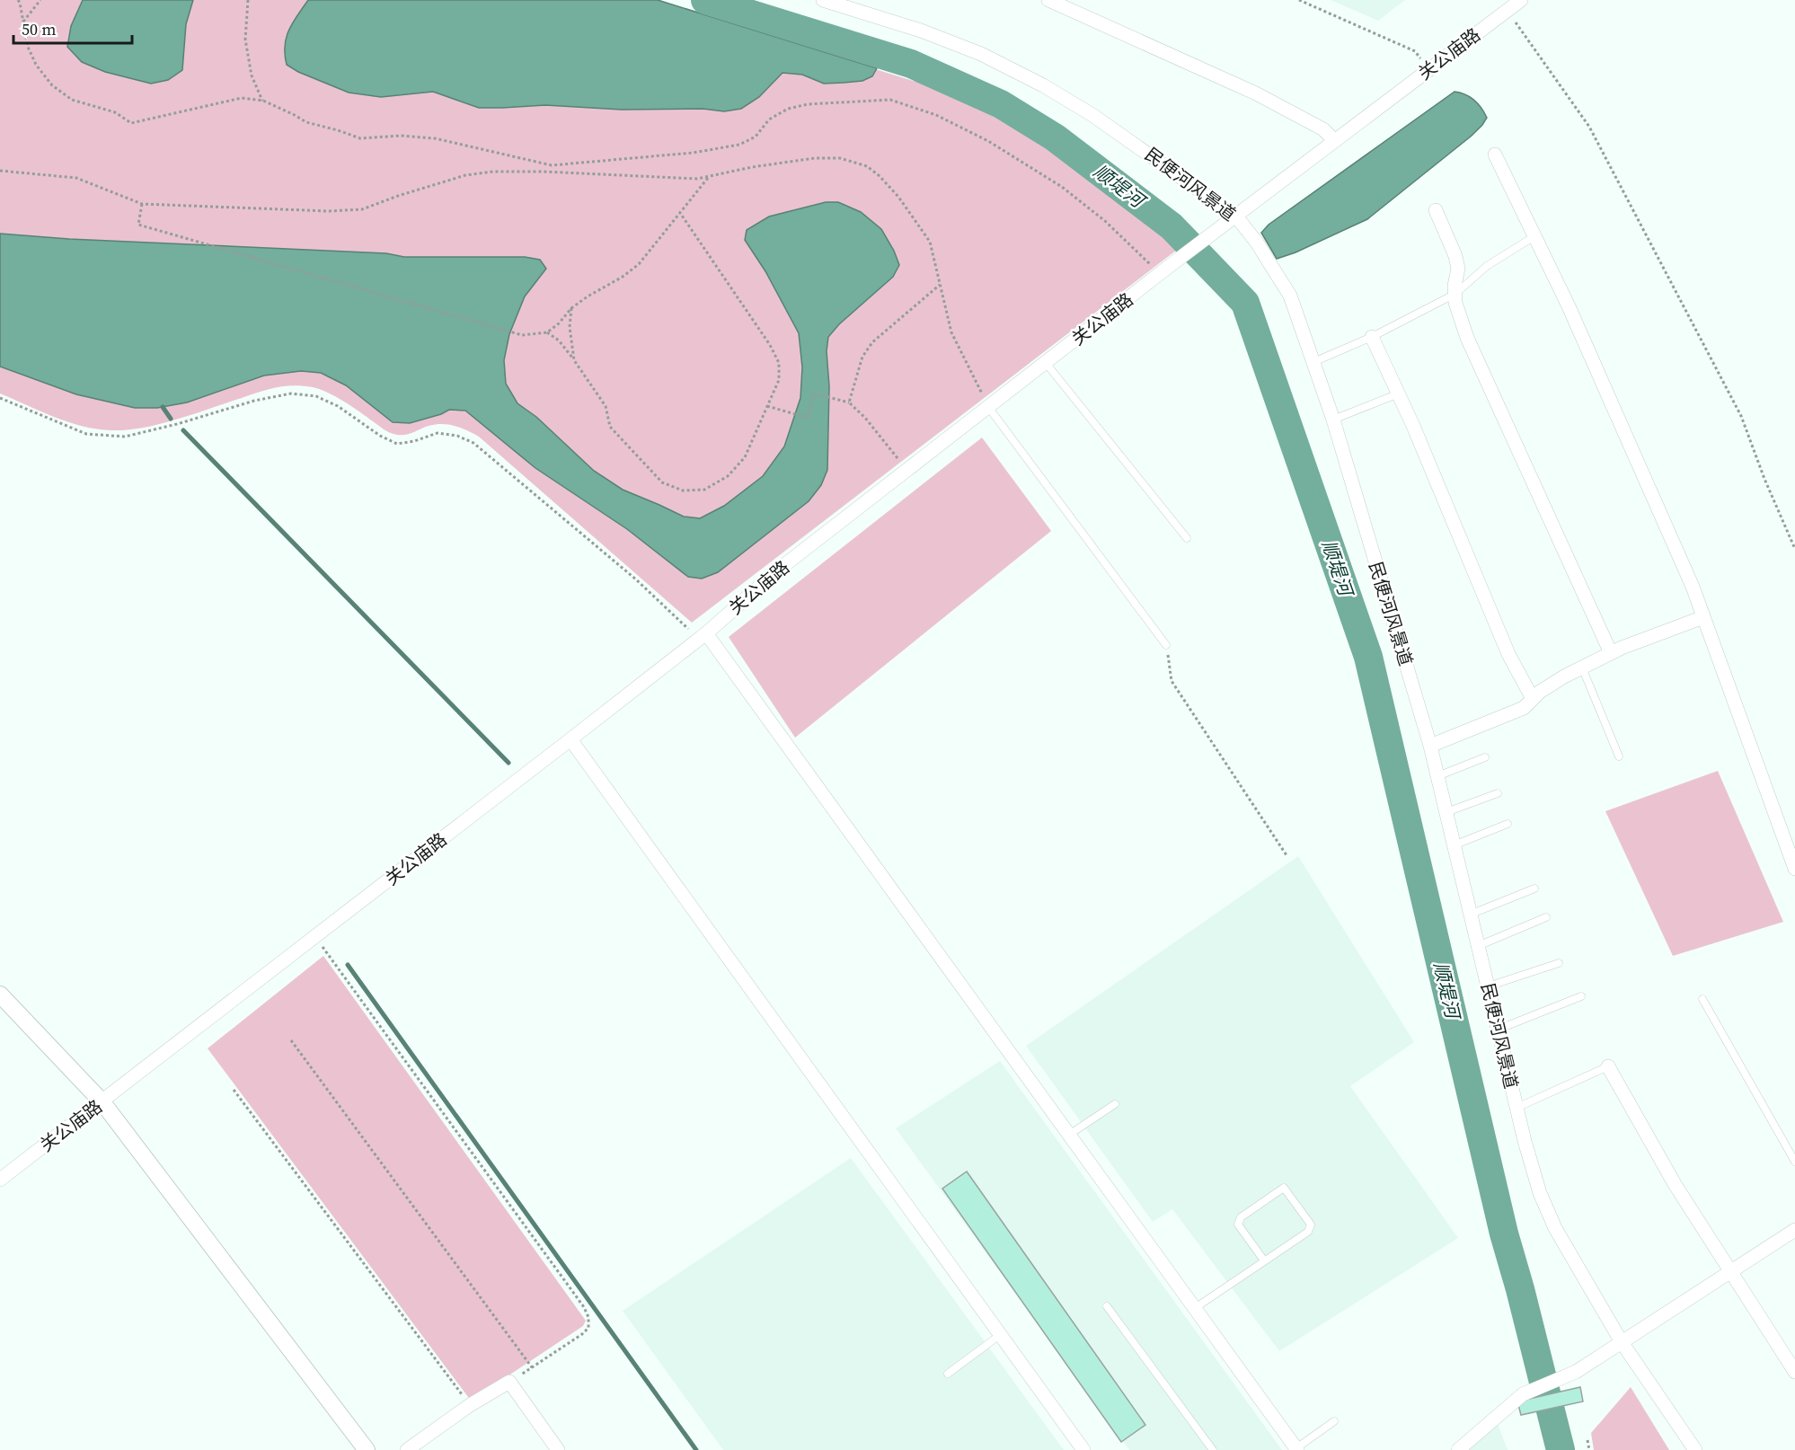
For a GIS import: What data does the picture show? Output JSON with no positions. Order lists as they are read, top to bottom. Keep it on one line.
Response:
{"streets":{"street":["关公庙路","民便河风景道"]},"crossings":[["关公庙路","民便河风景道"]],"water":["顺堤河"],"scale_bar":"50 m"}
